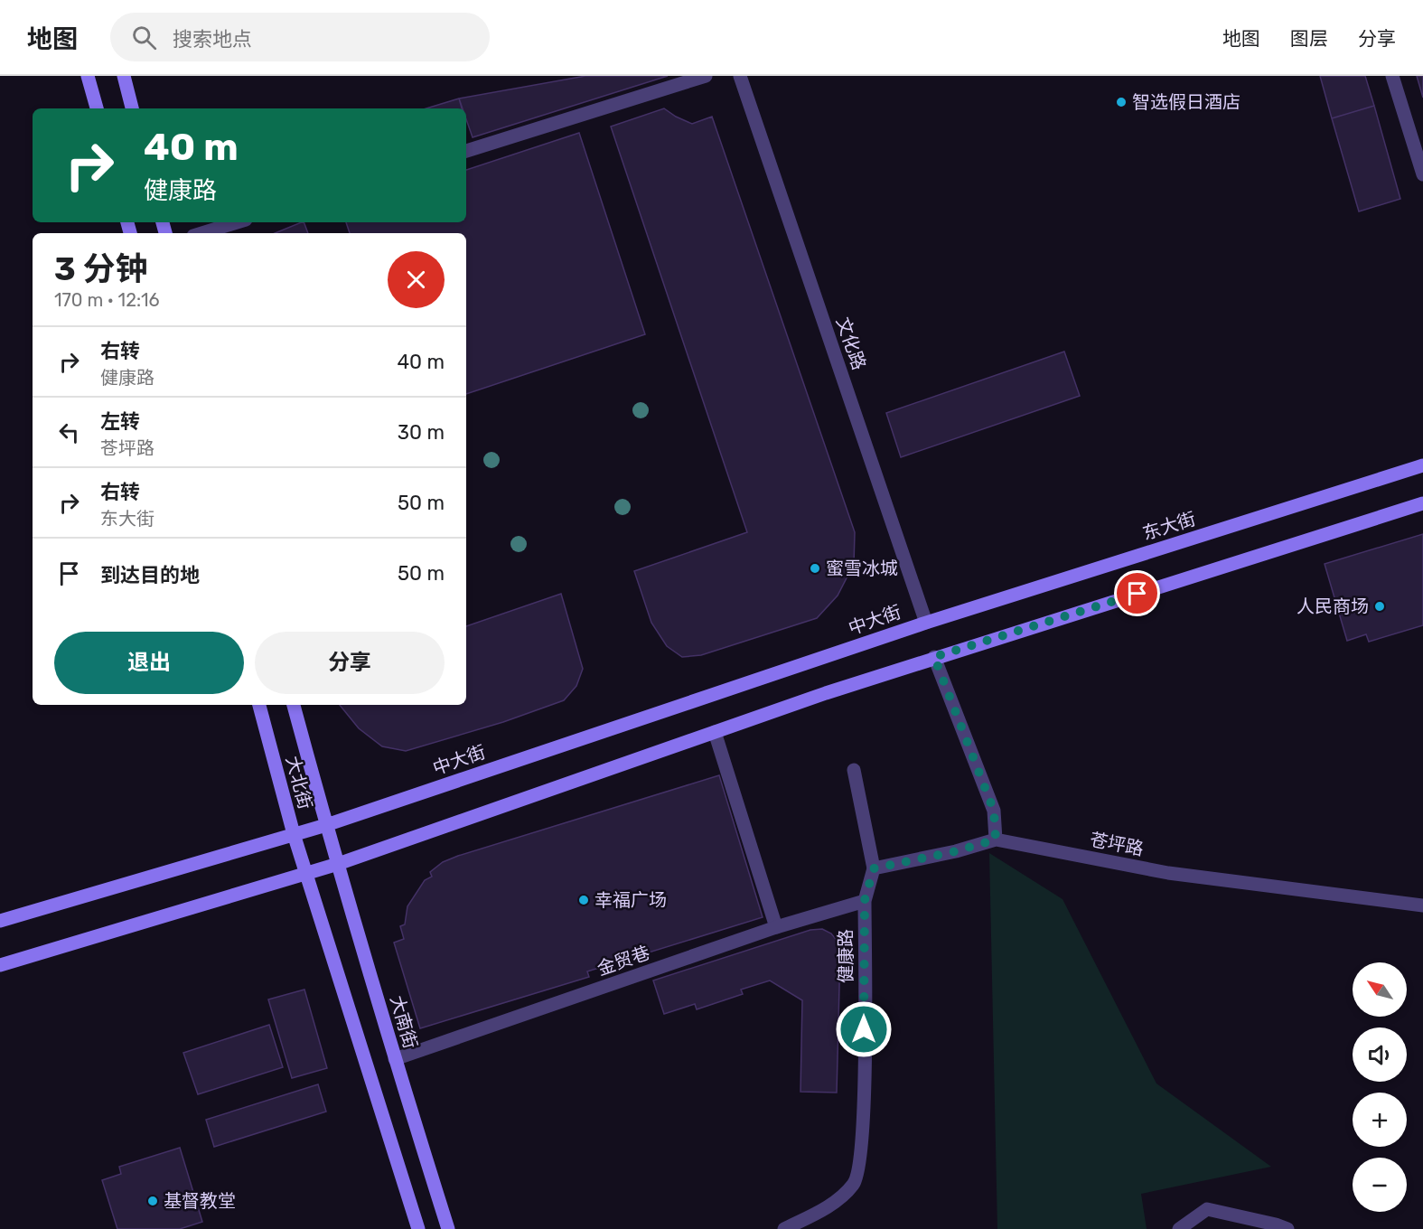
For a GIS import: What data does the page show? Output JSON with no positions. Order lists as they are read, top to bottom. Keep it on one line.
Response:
{"streets":{"main road":["东大街","中大街","大北街","大南街"],"street":["文化路","苍坪路","健康路","金贸巷"]},"crossings":[["文化路","东大街"],["文化路","中大街"],["东大街","中大街"],["中大街","大北街"],["中大街","大南街"],["大北街","大南街"],["健康路","金贸巷"],["金贸巷","大南街"]],"places":["智选假日酒店","蜜雪冰城","人民商场","幸福广场","基督教堂"],"north":"top left","page":{"header":"地图","search":"搜索地点","nav":["地图","图层","分享"],"turn":["40 m","健康路"],"heading":["3 分钟","170 m · 12:16"],"list":[{"name":"右转","note":"健康路","value":"40 m"},{"name":"左转","note":"苍坪路","value":"30 m"},{"name":"右转","note":"东大街","value":"50 m"},{"name":"到达目的地","value":"50 m"}],"buttons":["退出","分享"],"map_buttons":["+","−"]}}
